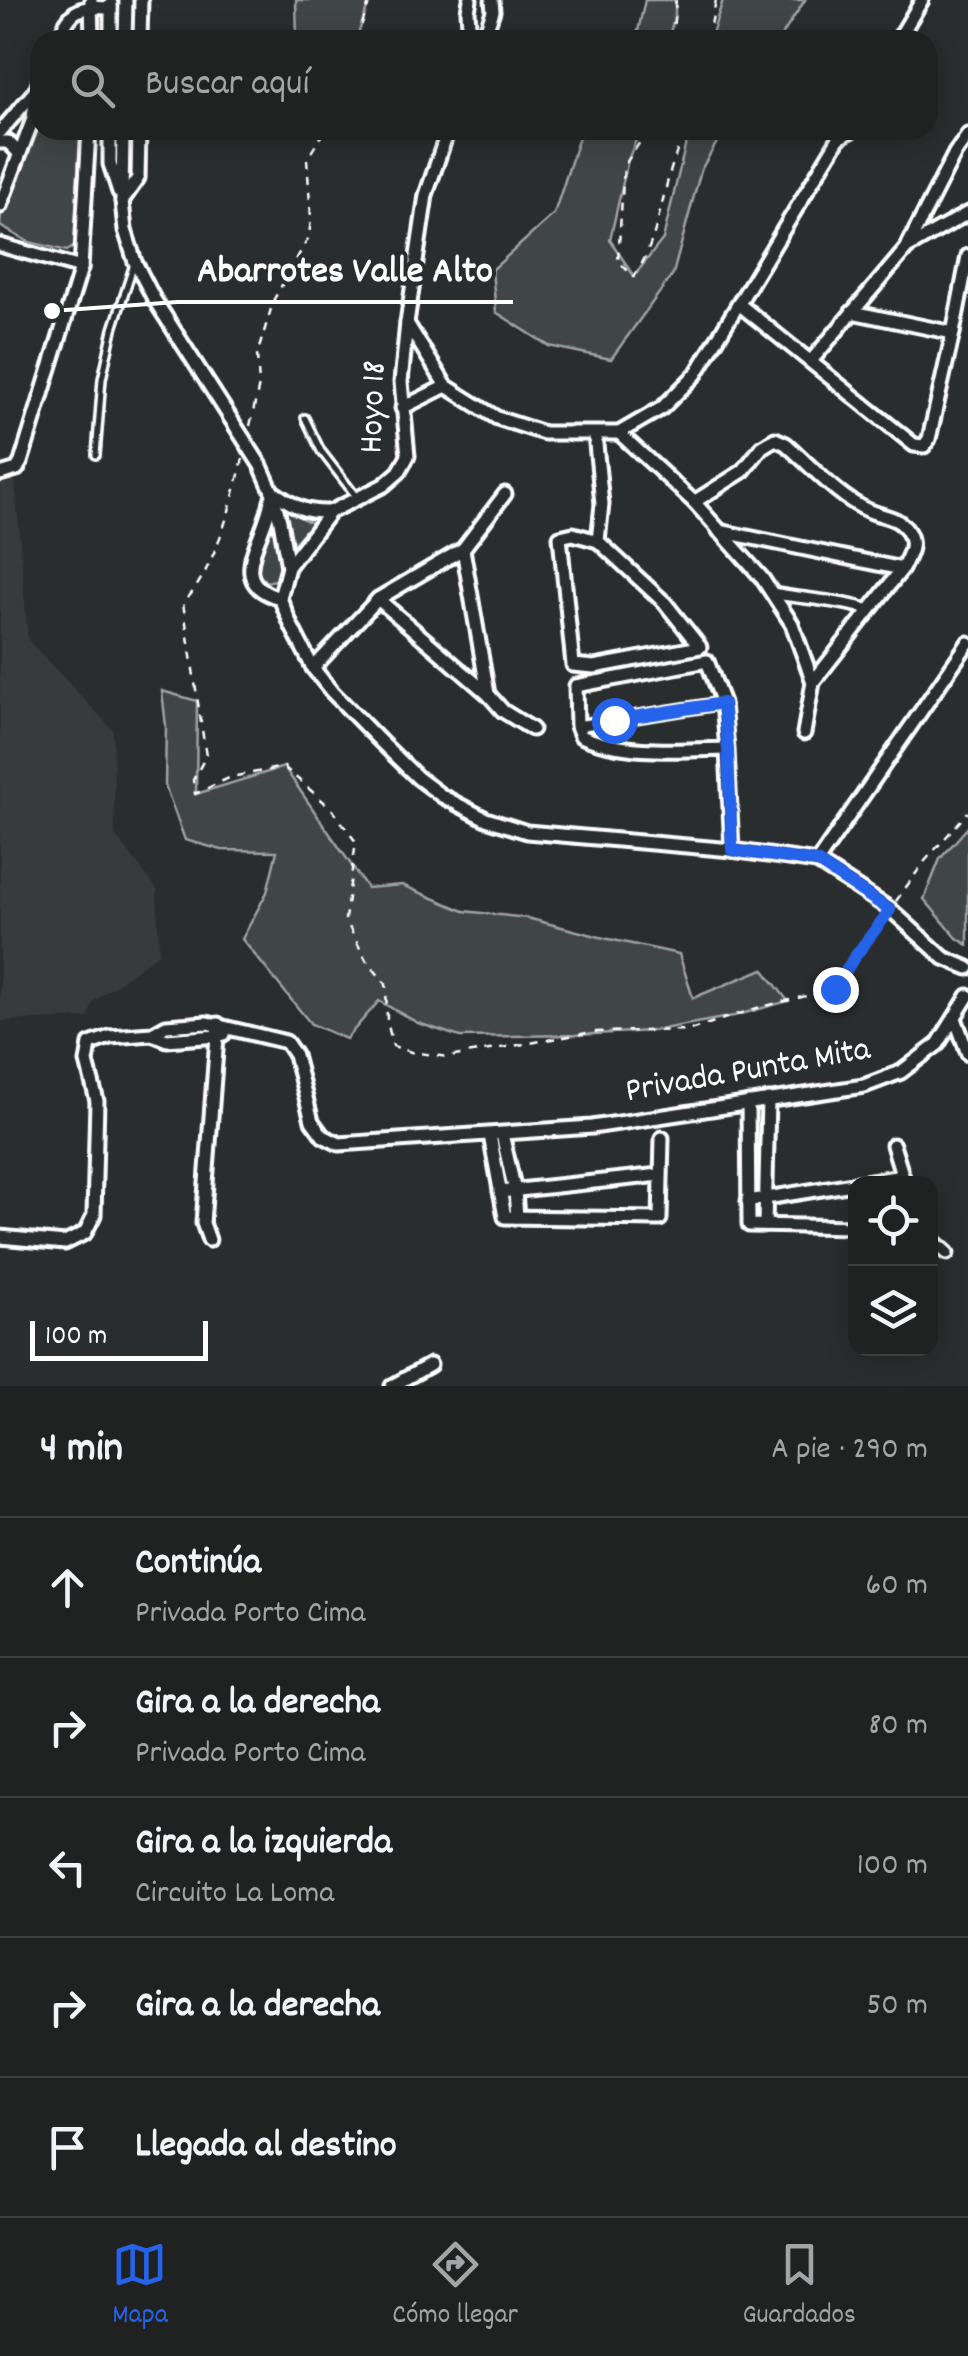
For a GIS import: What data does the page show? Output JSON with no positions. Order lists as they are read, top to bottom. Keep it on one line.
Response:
{"streets":{"street":["Hoyo 18","Privada Punta Mita"]},"places":["Abarrotes Valle Alto"],"scale_bar":"100 m","page":{"search":"Buscar aquí","scale":"100 m","heading":["4 min","A pie · 290 m"],"list":[["Continúa","Privada Porto Cima","60 m"],["Gira a la derecha","Privada Porto Cima","80 m"],["Gira a la izquierda","Circuito La Loma","100 m"],["Gira a la derecha","50 m"],"Llegada al destino"],"nav":["Mapa","Cómo llegar","Guardados"]}}
